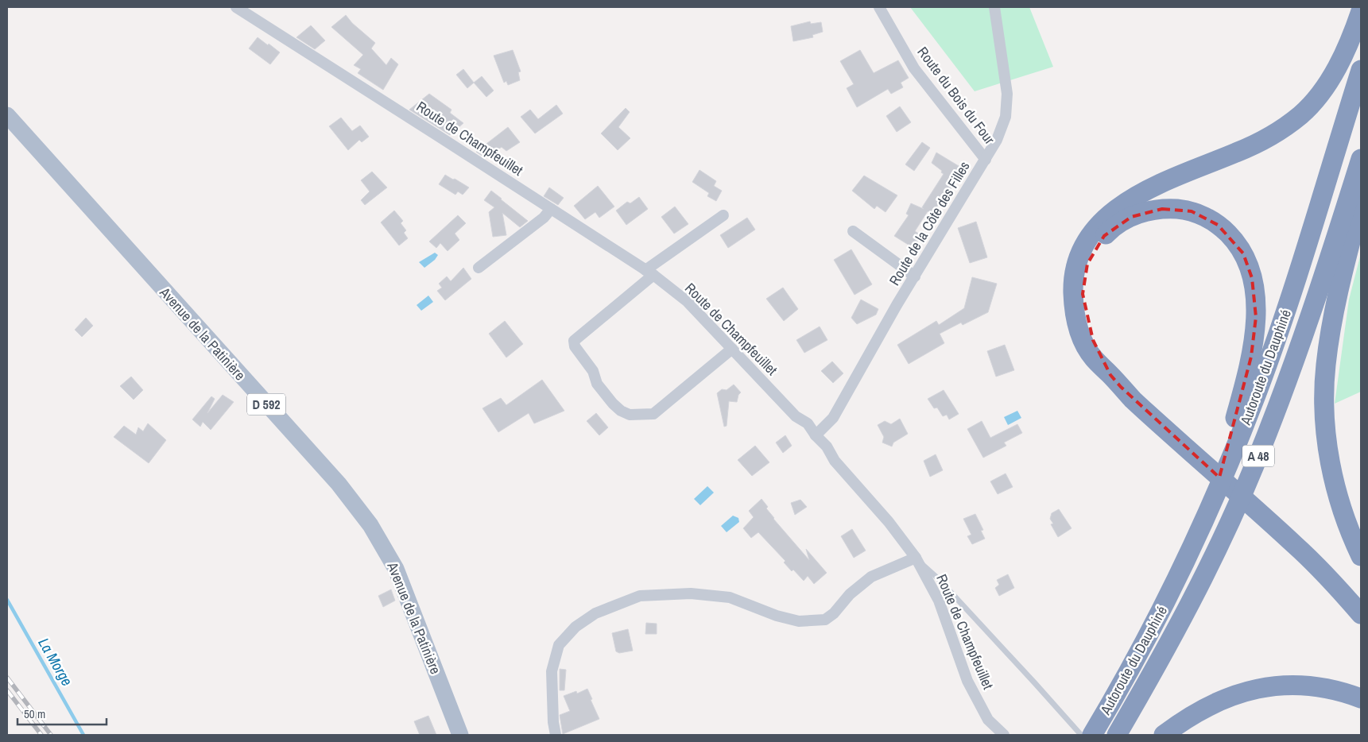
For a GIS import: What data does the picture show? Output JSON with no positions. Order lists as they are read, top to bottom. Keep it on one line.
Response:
{"streets":{"highway":["Autoroute du Dauphiné","A 48"],"main road":["Avenue de la Patinière","D 592"],"street":["Route du Bois du Four","Route de Champfeuillet","Route de la Côte des Filles"]},"crossings":[["Route du Bois du Four","Route de la Côte des Filles"],["Route de Champfeuillet","Route de la Côte des Filles"]],"water":["La Morge"],"scale_bar":"50 m"}
